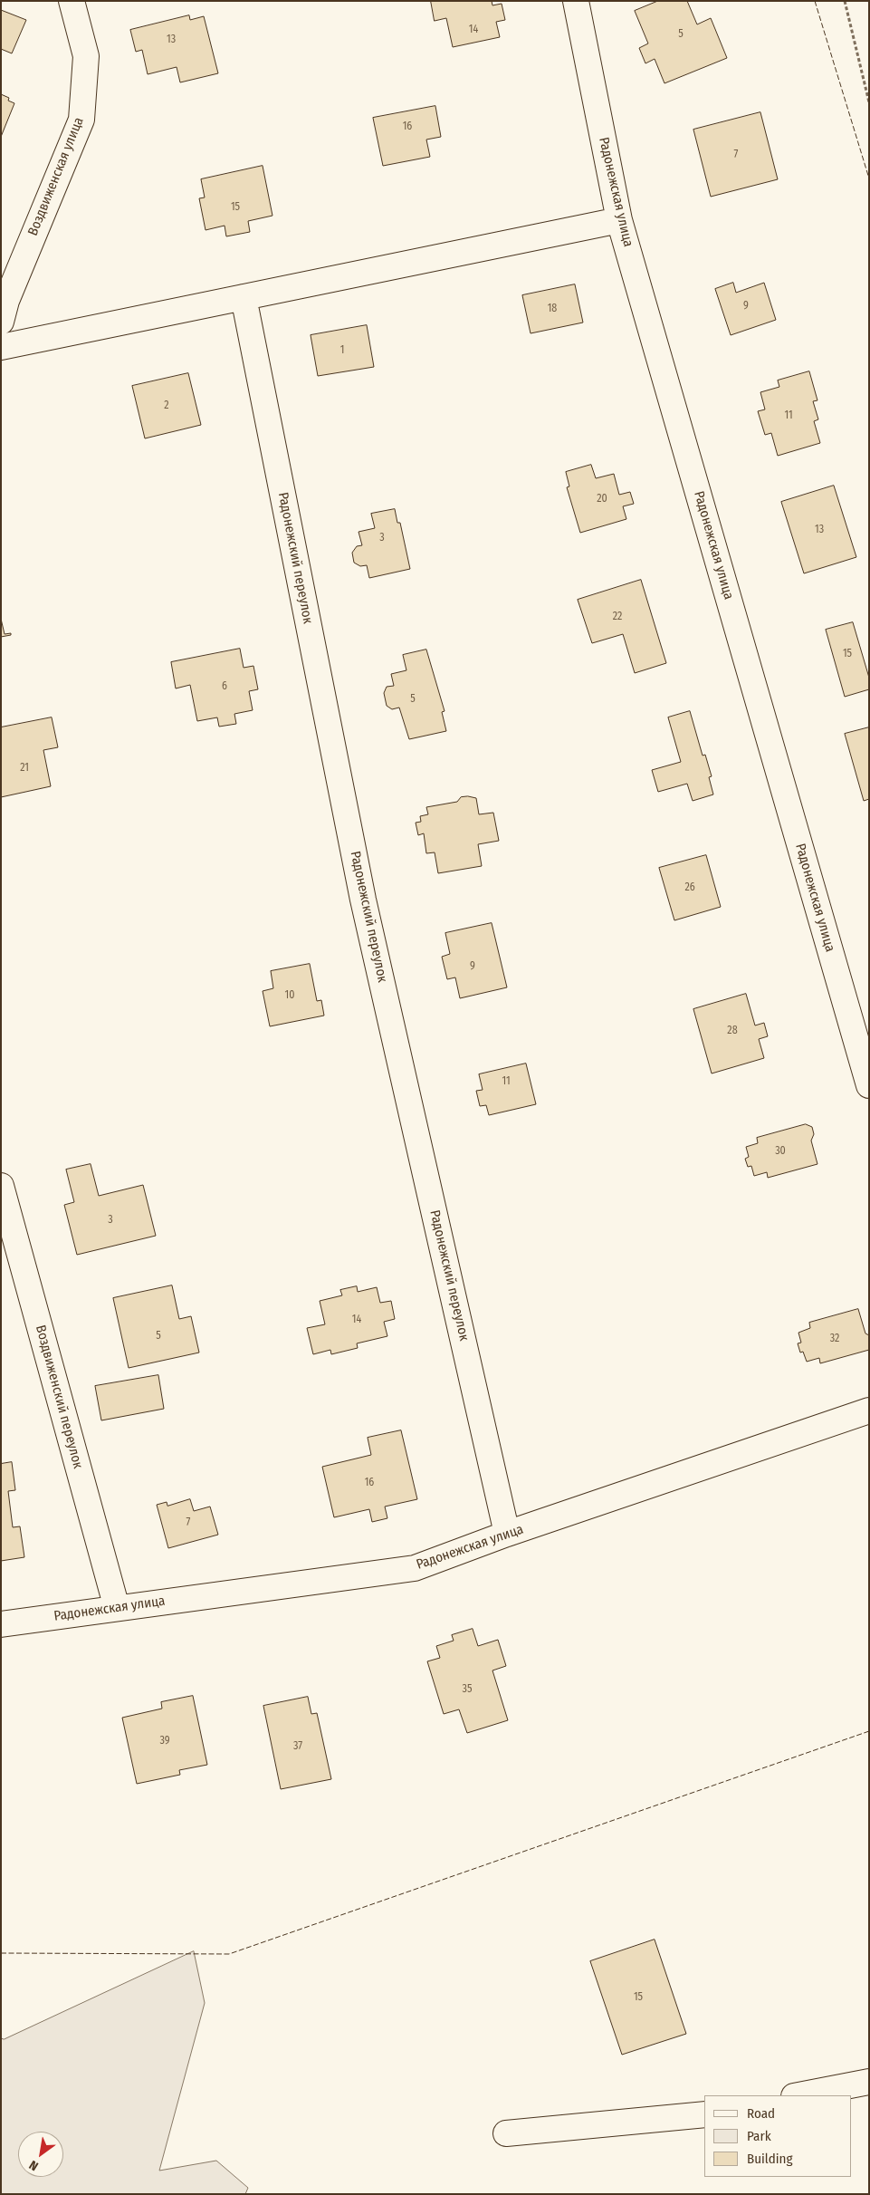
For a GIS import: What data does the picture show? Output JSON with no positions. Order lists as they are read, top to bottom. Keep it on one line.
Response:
{"streets":{"street":["Воздвиженская улица","Радонежская улица","Радонежский переулок","Воздвиженский переулок"]},"crossings":[["Радонежская улица","Радонежский переулок"],["Радонежская улица","Воздвиженский переулок"]],"house_numbers":["14","5","13","16","7","15","9","18","1","2","11","20","13","3","22","15","6","5","21","26","9","10","28","11","30","3","14","5","32","16","7","35","39","37","15"],"legend":["Road","Park","Building"],"north":"bottom left"}
